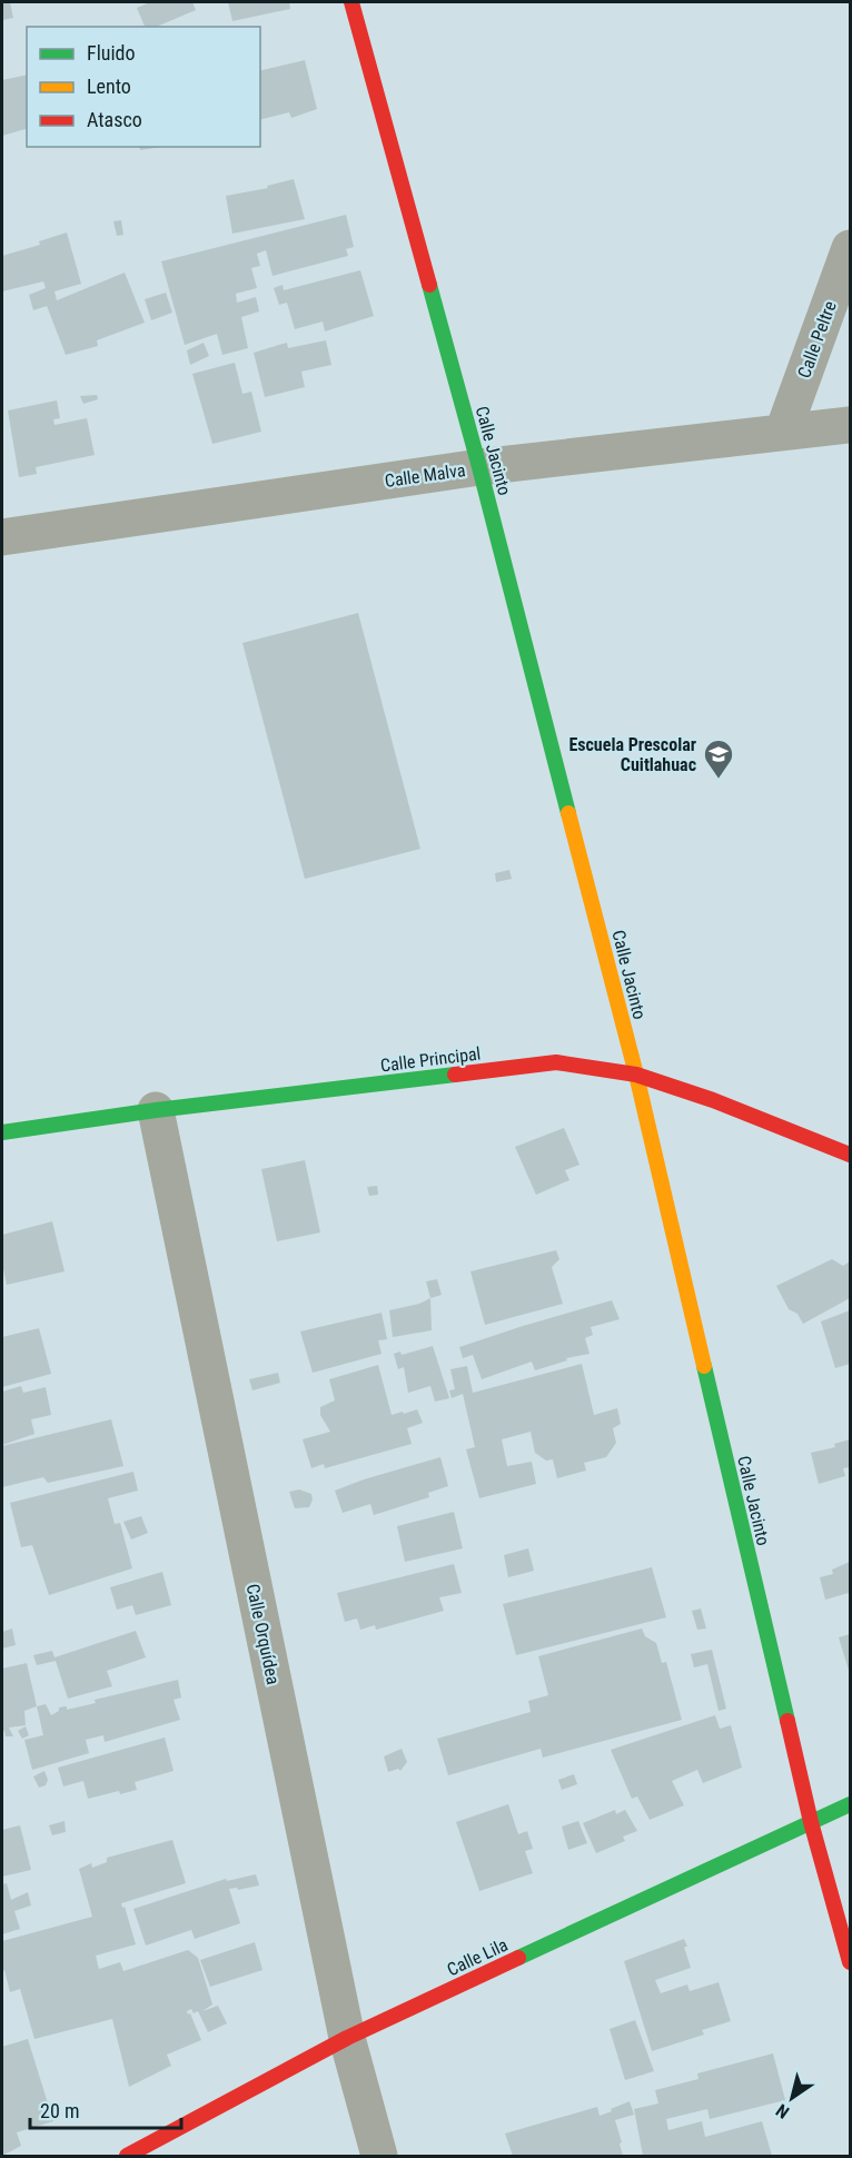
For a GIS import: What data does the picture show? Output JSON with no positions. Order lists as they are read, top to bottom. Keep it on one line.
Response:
{"streets":{"street":["Calle Peltre","Calle Jacinto","Calle Malva","Calle Principal","Calle Orquídea","Calle Lila"]},"crossings":[["Calle Peltre","Calle Malva"],["Calle Jacinto","Calle Malva"],["Calle Jacinto","Calle Principal"],["Calle Jacinto","Calle Lila"],["Calle Principal","Calle Orquídea"],["Calle Orquídea","Calle Lila"]],"places":{"school or university":["Escuela Prescolar Cuitlahuac"]},"legend":["Fluido","Lento","Atasco"],"scale_bar":"20 m","north":"bottom left"}
